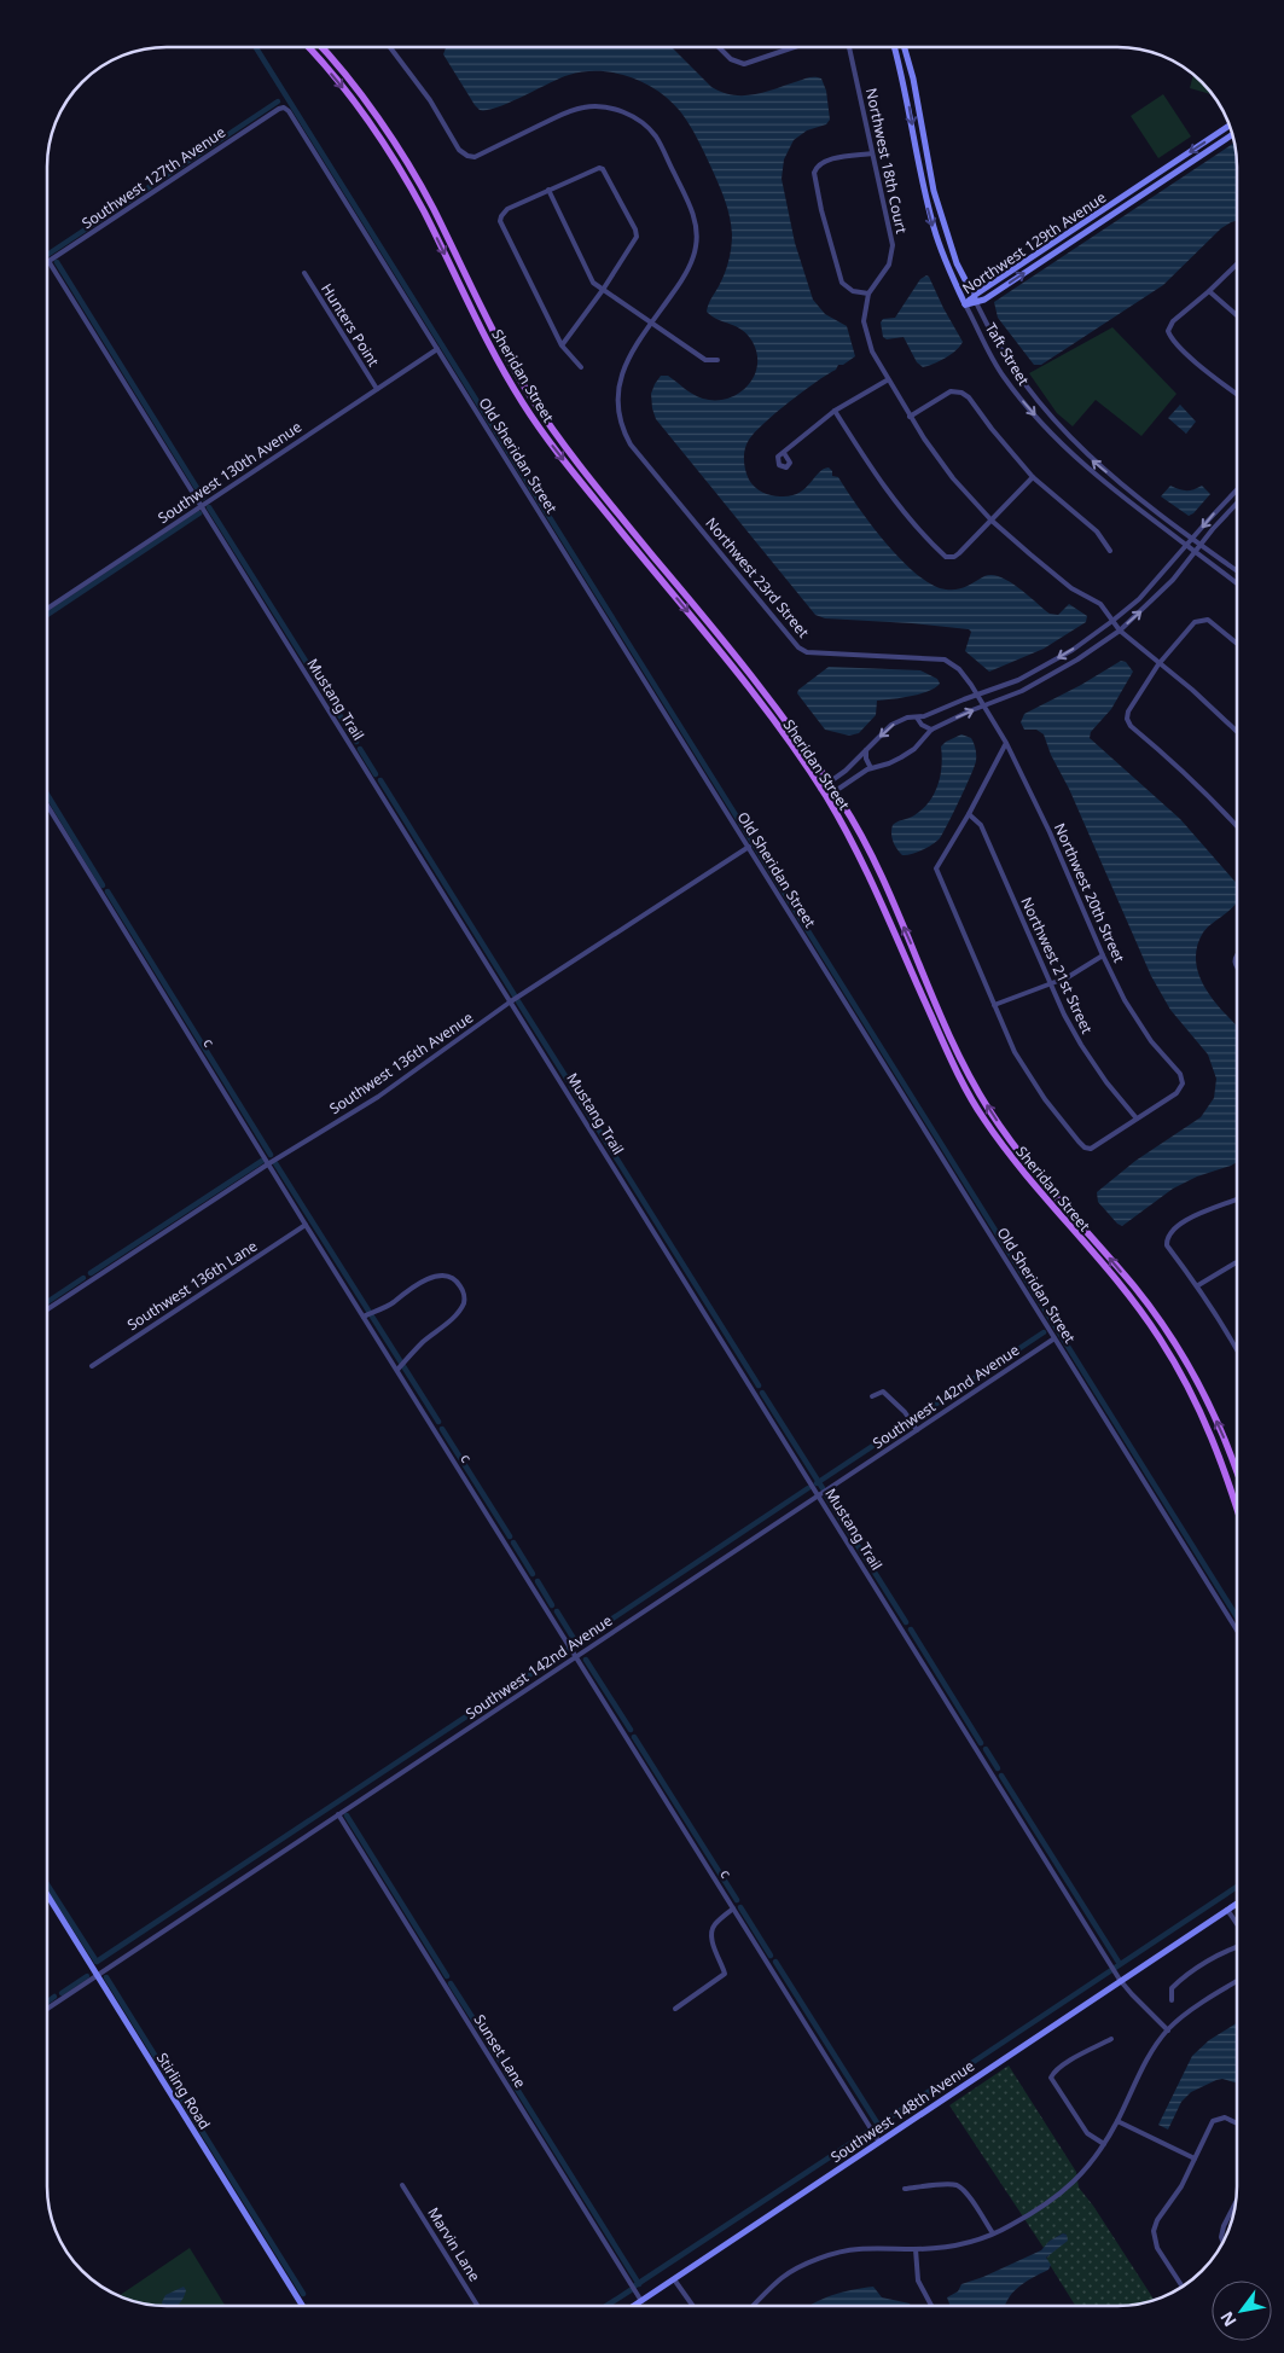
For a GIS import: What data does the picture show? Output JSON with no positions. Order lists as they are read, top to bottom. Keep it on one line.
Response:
{"streets":{"main road":["Sheridan Street"],"street":["Northwest 18th Court","Southwest 127th Avenue","Northwest 129th Avenue","Hunters Point","Taft Street","Old Sheridan Street","Southwest 130th Avenue","Northwest 23rd Street","Mustang Trail","Northwest 20th Street","Northwest 21st Street","c","Southwest 136th Avenue","Southwest 136th Lane","Southwest 142nd Avenue","Sunset Lane","Stirling Road","Southwest 148th Avenue","Marvin Lane"]},"crossings":[["Southwest 127th Avenue","Old Sheridan Street"],["Southwest 127th Avenue","Mustang Trail"],["Northwest 129th Avenue","Taft Street"],["Hunters Point","Southwest 130th Avenue"],["Old Sheridan Street","Southwest 130th Avenue"],["Old Sheridan Street","Southwest 136th Avenue"],["Old Sheridan Street","Southwest 142nd Avenue"],["Southwest 130th Avenue","Mustang Trail"],["Northwest 23rd Street","Northwest 20th Street"],["Mustang Trail","Southwest 136th Avenue"],["Mustang Trail","Southwest 142nd Avenue"],["Mustang Trail","Southwest 148th Avenue"],["Northwest 20th Street","Northwest 21st Street"],["c","Southwest 136th Avenue"],["c","Southwest 136th Lane"],["c","Southwest 142nd Avenue"],["c","Southwest 148th Avenue"],["Southwest 142nd Avenue","Sunset Lane"],["Southwest 142nd Avenue","Stirling Road"],["Sunset Lane","Southwest 148th Avenue"]],"north":"bottom left"}
